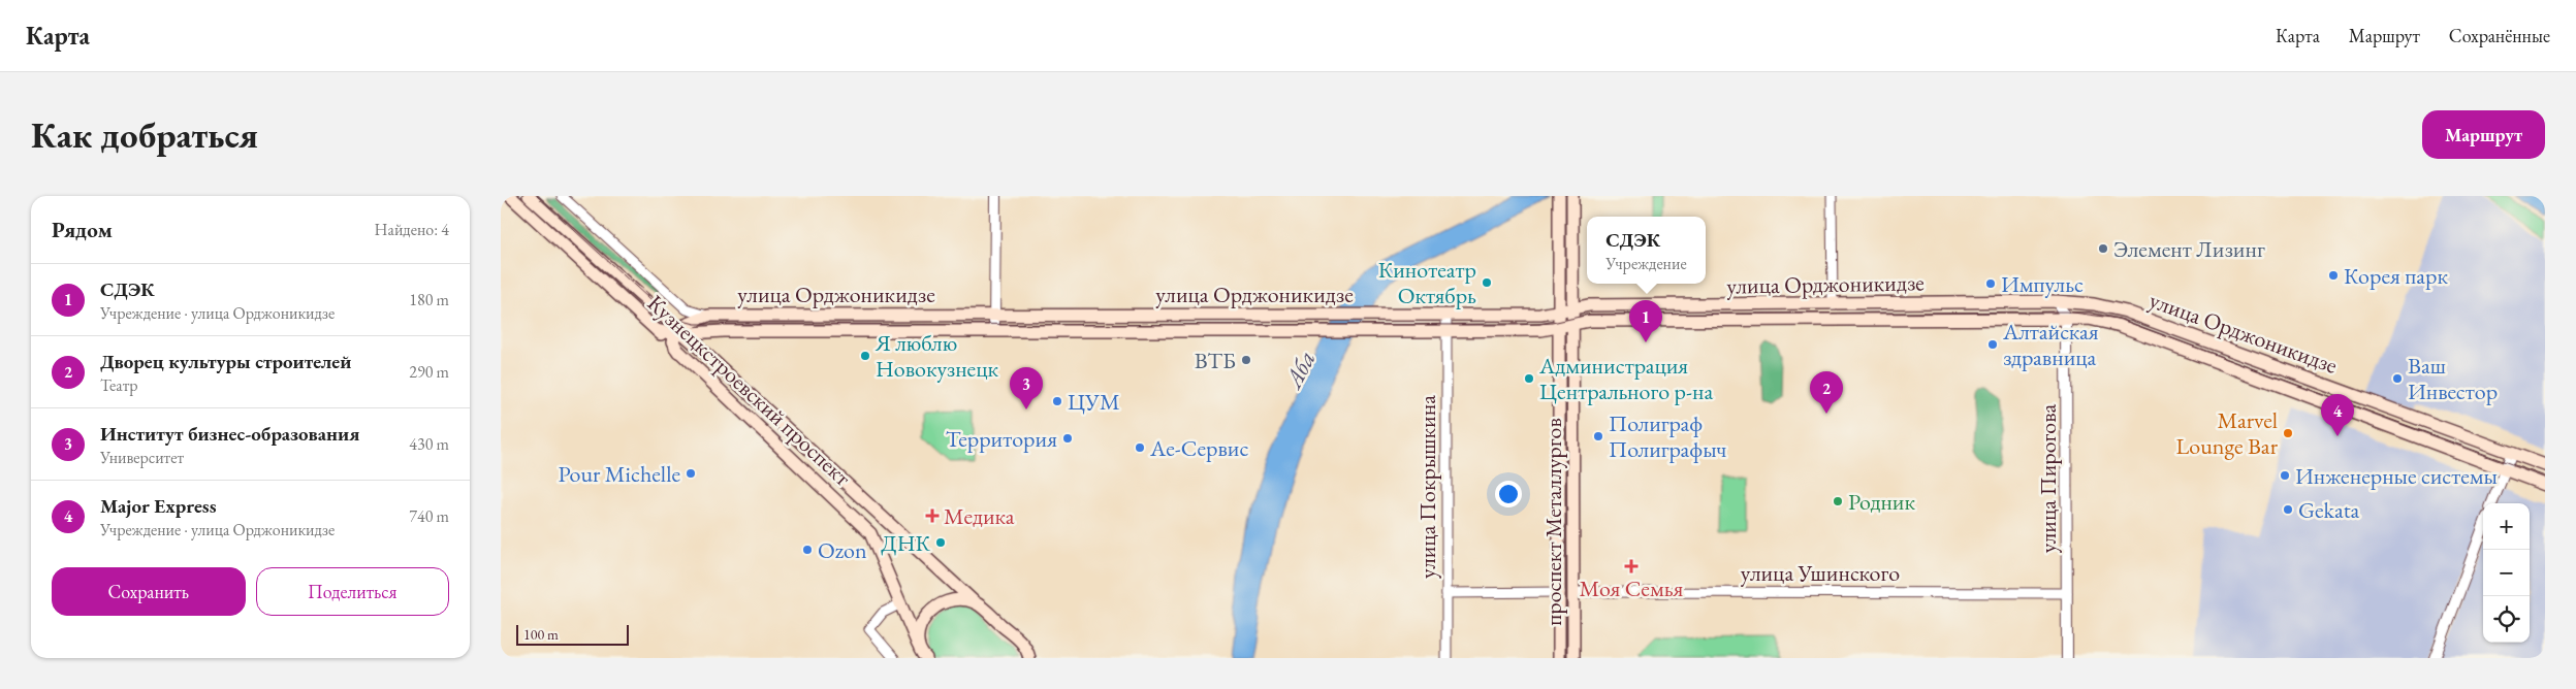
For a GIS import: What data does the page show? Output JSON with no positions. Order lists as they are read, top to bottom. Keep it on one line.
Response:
{"streets":{"main road":["улица Орджоникидзе","Кузнецкстроевский проспект","проспект Металлургов"],"street":["улица Пирогова","улица Покрышкина","улица Ушинского"]},"crossings":[["улица Орджоникидзе","Кузнецкстроевский проспект"],["улица Орджоникидзе","улица Пирогова"],["улица Орджоникидзе","улица Покрышкина"],["улица Орджоникидзе","проспект Металлургов"],["улица Пирогова","улица Ушинского"],["проспект Металлургов","улица Ушинского"]],"water":["Аба"],"places":{"other":["Элемент Лизинг","Корея парк","Кинотеатр Октябрь","Импульс","Алтайская здравница","Я люблю Новокузнецк","ВТБ","Администрация Центрального р-на","Ваш Инвестор","ЦУМ","Marvel Lounge Bar","Полиграф Полиграфыч","Территория","Аe-Сервис","Pour Michelle","Инженерные системы","Родник","Gekata","ДНК","Ozon"],"health":["Медика","Моя Семья"]},"scale_bar":"100 m","page":{"header":"Карта","nav":["Карта","Маршрут","Сохранённые"],"buttons":["Маршрут",["Сохранить","Поделиться"]],"title":"Как добраться","heading":["Рядом","Найдено: 4"],"popup":["СДЭК","Учреждение"],"list":[{"mark":"1","name":"СДЭК","note":"Учреждение · улица Орджоникидзе","value":"180 m"},{"mark":"2","name":"Дворец культуры строителей","note":"Театр","value":"290 m"},{"mark":"3","name":"Институт бизнес-образования","note":"Университет","value":"430 m"},{"mark":"4","name":"Major Express","note":"Учреждение · улица Орджоникидзе","value":"740 m"}],"pins":["1","3","2","4"],"map_buttons":["+","−"],"scale":"100 m"}}
